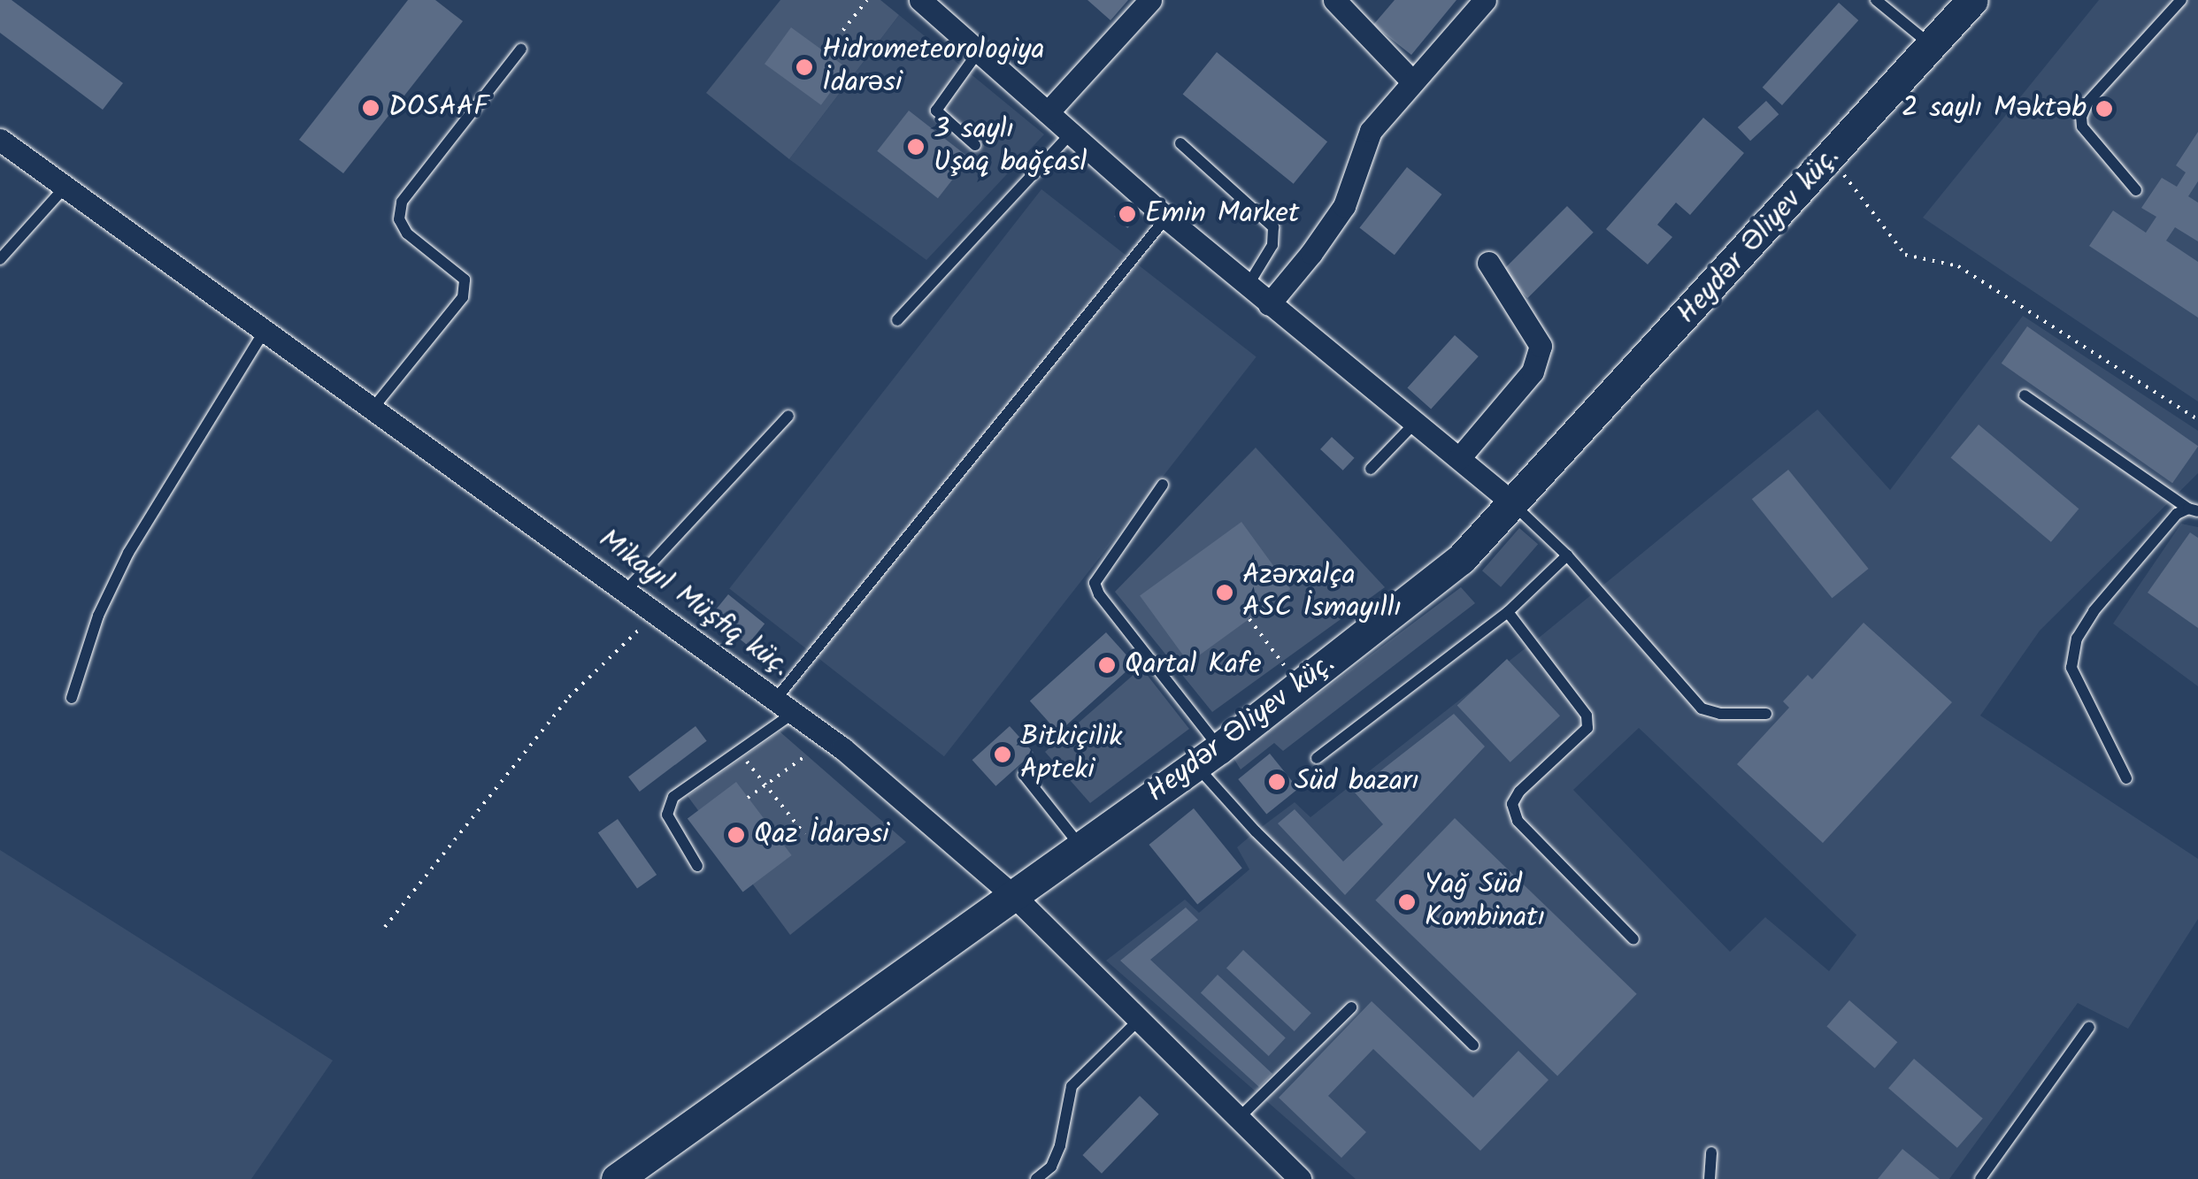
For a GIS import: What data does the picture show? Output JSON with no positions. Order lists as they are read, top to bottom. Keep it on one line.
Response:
{"streets":{"main road":["Heydər Əliyev küç."],"street":["Mikayıl Müşfiq küç."]},"crossings":[["Heydər Əliyev küç.","Mikayıl Müşfiq küç."]],"places":["Hidrometeorologiya İdarəsi","DOSAAF","2 saylı Məktəb","3 saylı Uşaq bağçasl","Emin Market","Azərxalça ASC İsmayıllı","Qartal Kafe","Bitkiçilik Apteki","Süd bazarı","Qaz İdarəsi","Yağ Süd Kombinatı"]}
